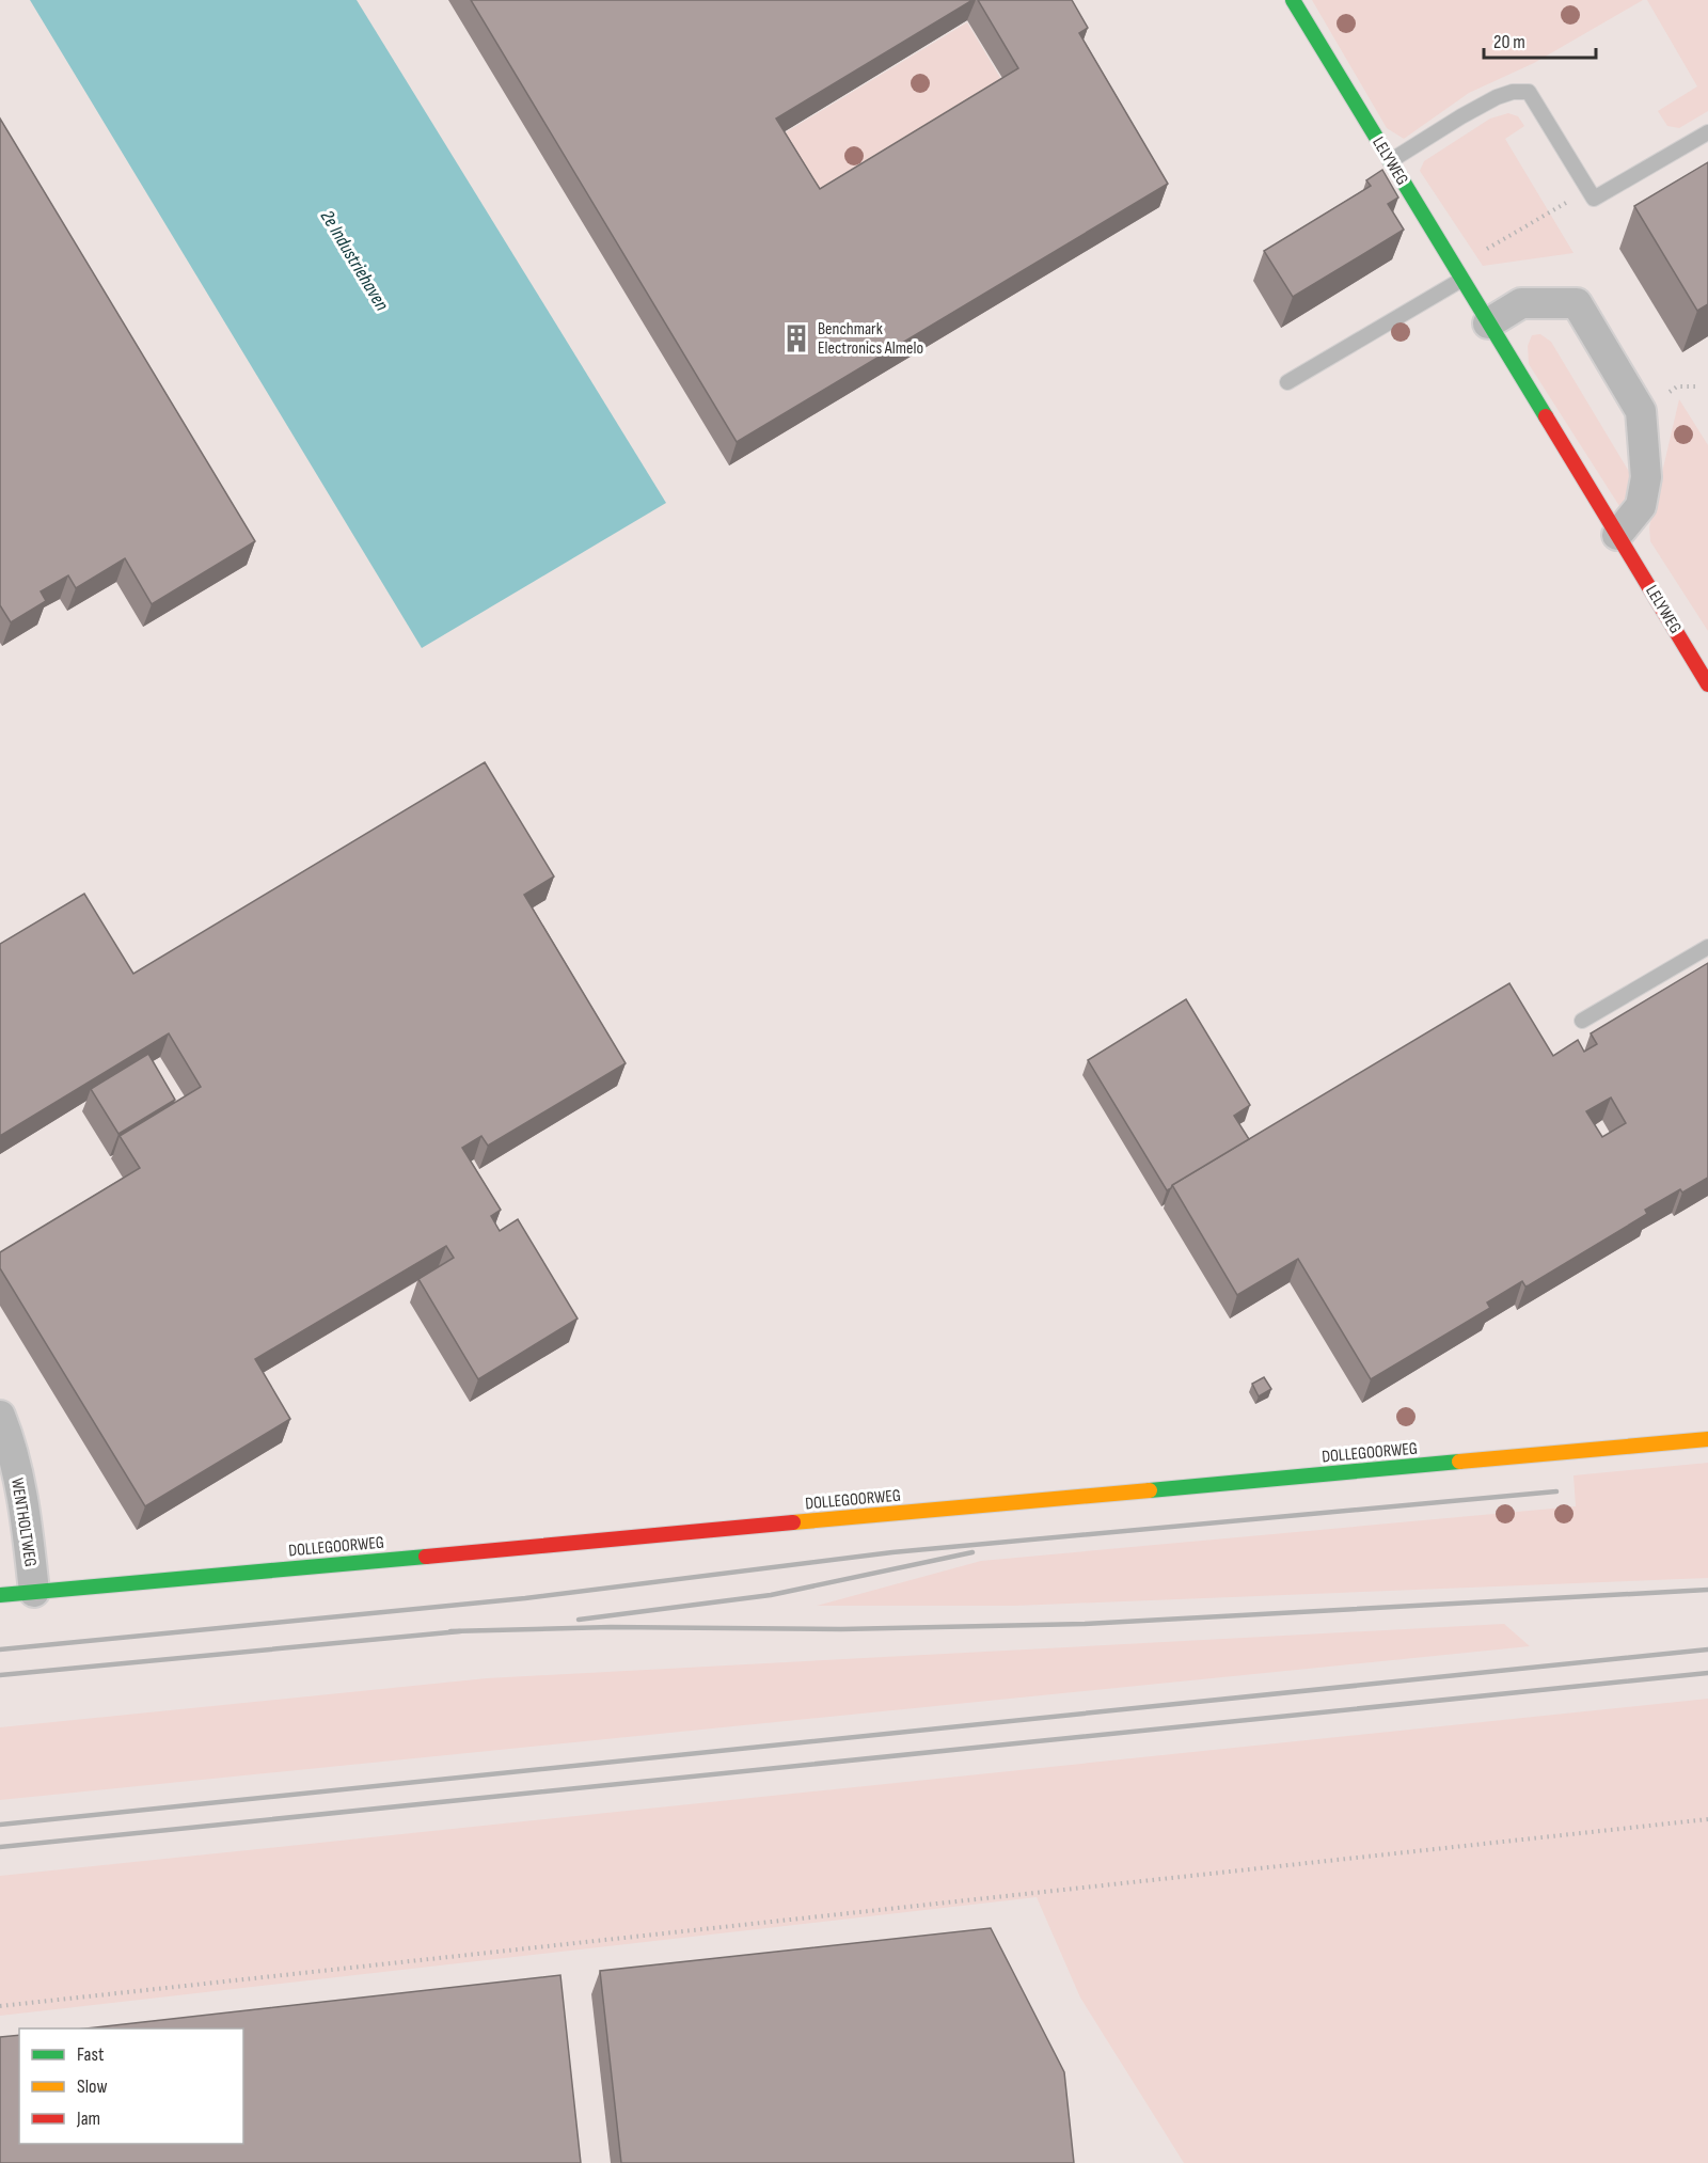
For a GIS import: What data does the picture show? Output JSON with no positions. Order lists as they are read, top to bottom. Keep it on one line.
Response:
{"streets":{"street":["LELYWEG","DOLLEGOORWEG","WENTHOLTWEG"]},"crossings":[["DOLLEGOORWEG","WENTHOLTWEG"]],"water":["2e Industriehaven"],"places":{"building":["Benchmark Electronics Almelo"]},"legend":["Fast","Slow","Jam"],"scale_bar":"20 m"}
